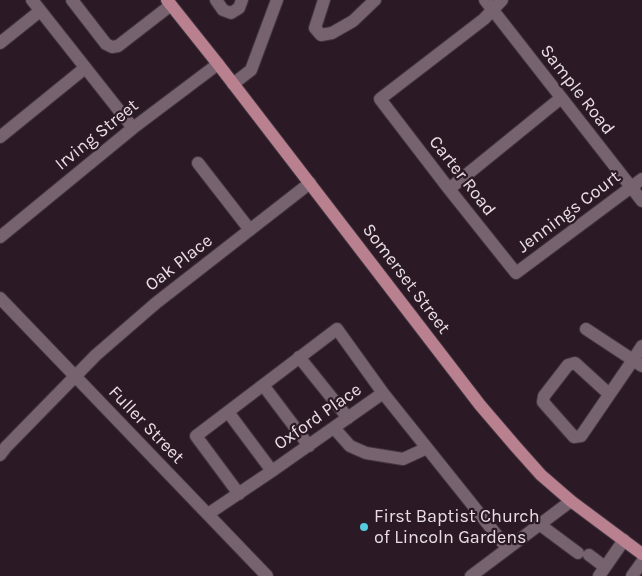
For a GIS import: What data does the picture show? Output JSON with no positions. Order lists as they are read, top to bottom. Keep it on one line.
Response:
{"streets":{"main road":["Somerset Street"],"street":["Sample Road","Irving Street","Carter Road","Jennings Court","Oak Place","Oxford Place","Fuller Street"]},"crossings":[["Sample Road","Carter Road"],["Sample Road","Jennings Court"],["Irving Street","Somerset Street"],["Carter Road","Jennings Court"],["Oak Place","Somerset Street"],["Oak Place","Fuller Street"],["Oxford Place","Fuller Street"]],"places":["First Baptist Church of Lincoln Gardens"]}
